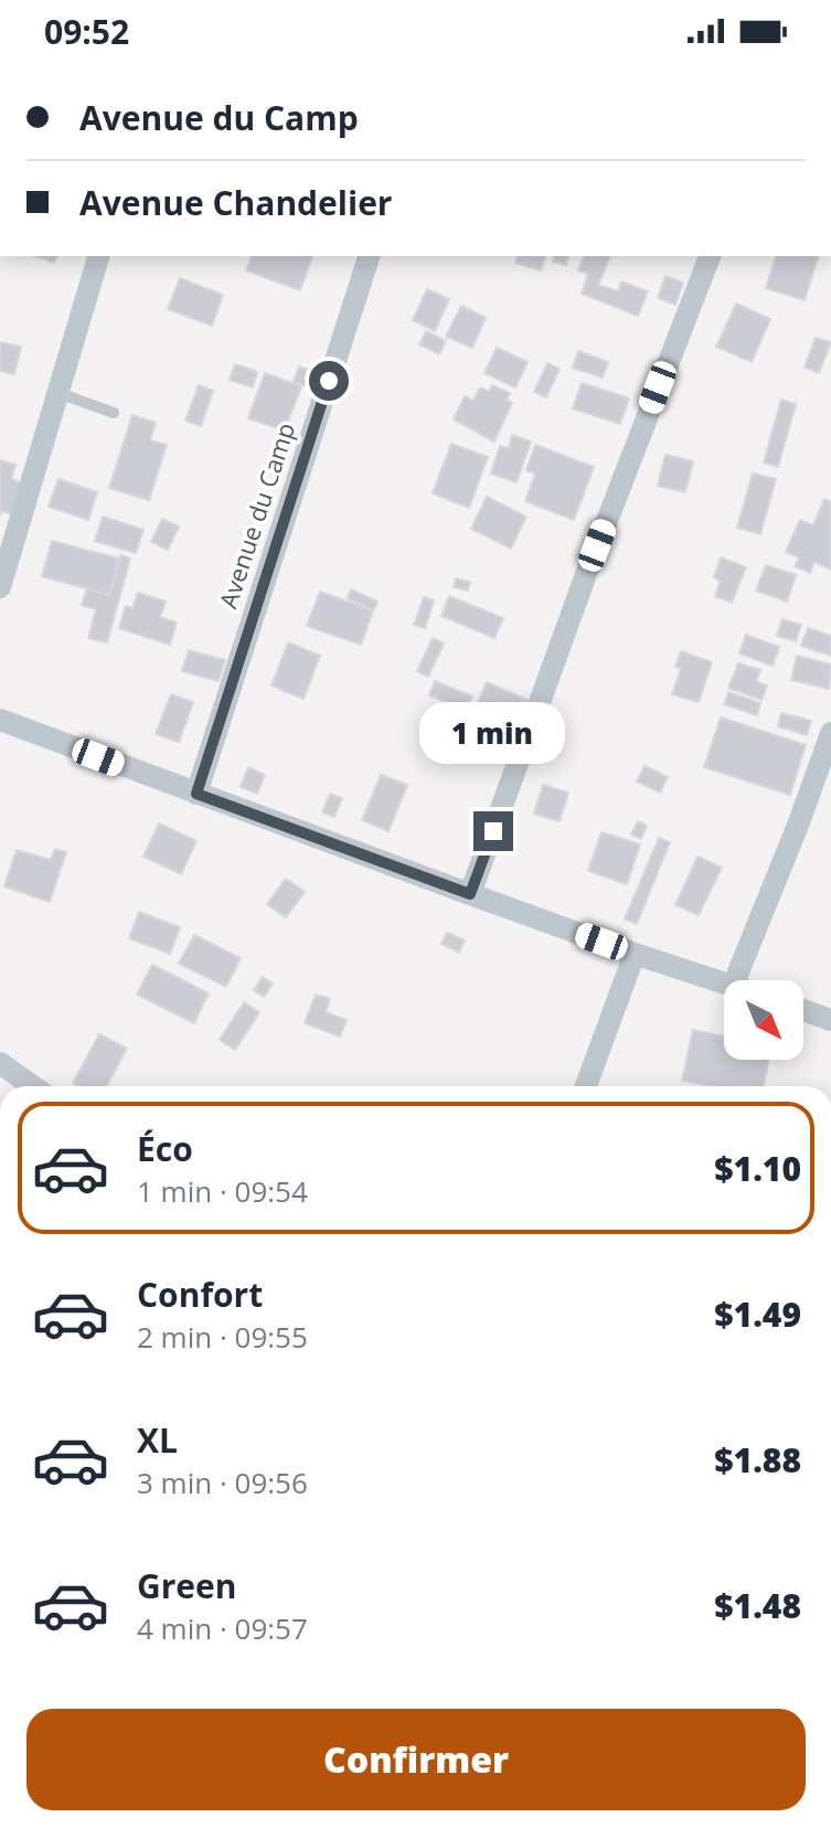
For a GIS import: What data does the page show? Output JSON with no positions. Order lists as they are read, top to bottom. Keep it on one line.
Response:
{"streets":{"street":["Avenue du Camp"]},"north":"bottom right","page":{"status":"09:52","banner":["Avenue du Camp","Avenue Chandelier"],"bubble":"1 min","list":[{"name":"Éco","note":"1 min · 09:54","value":"$1.10"},{"name":"Confort","note":"2 min · 09:55","value":"$1.49"},{"name":"XL","note":"3 min · 09:56","value":"$1.88"},{"name":"Green","note":"4 min · 09:57","value":"$1.48"}],"buttons":"Confirmer"}}
